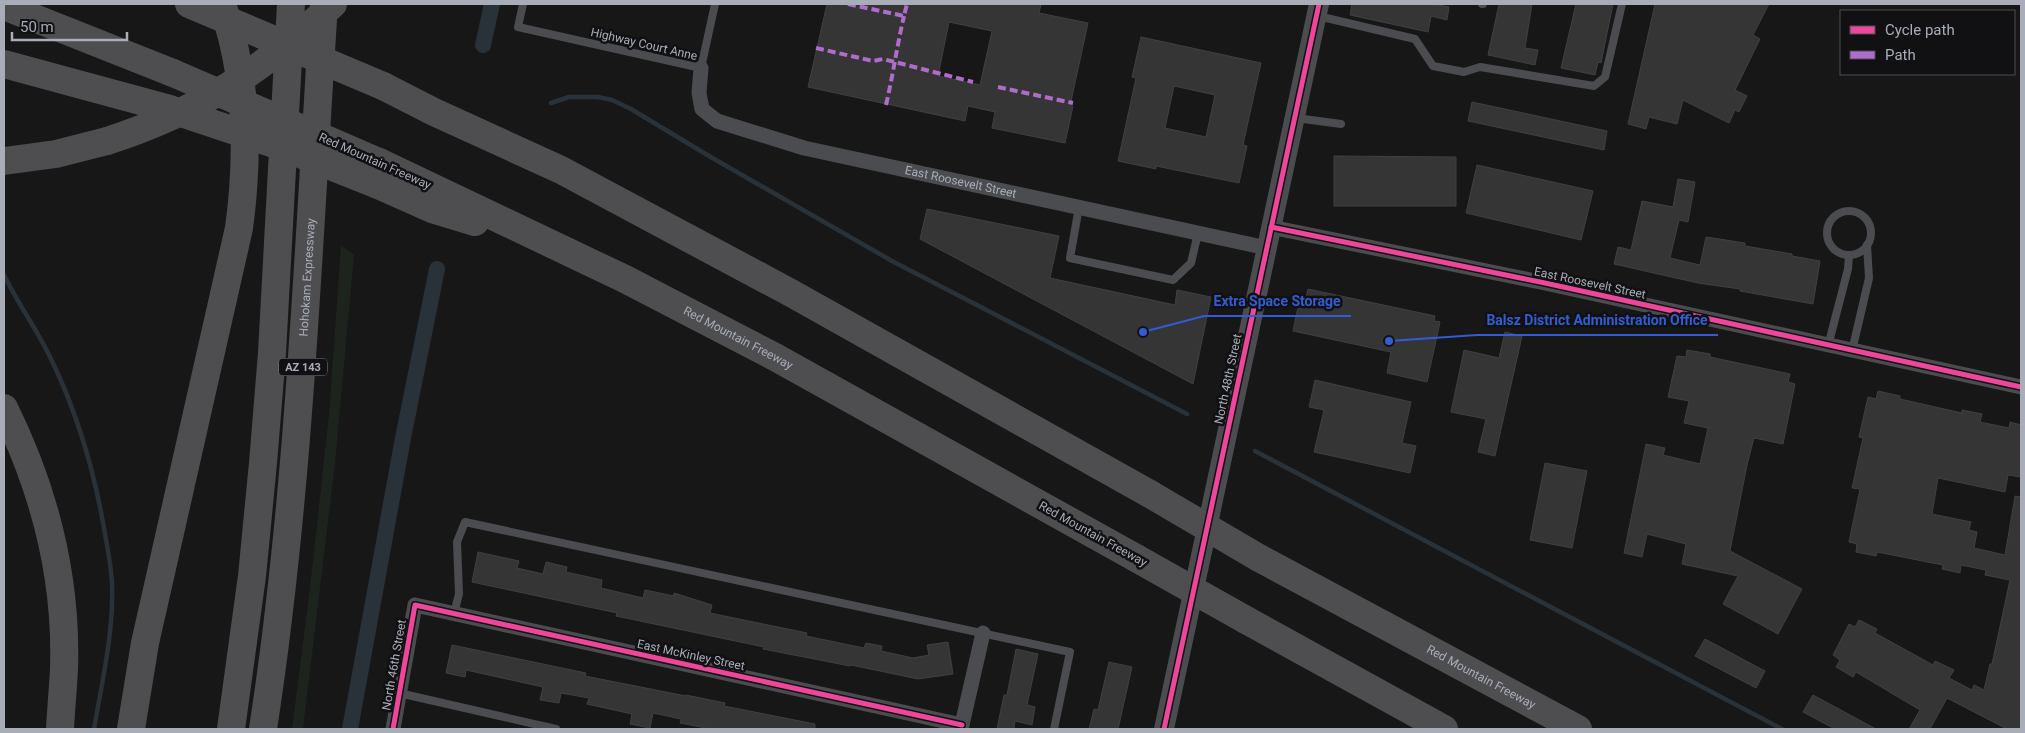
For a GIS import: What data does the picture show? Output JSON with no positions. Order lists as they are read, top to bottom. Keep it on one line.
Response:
{"streets":{"highway":["Red Mountain Freeway","Hohokam Expressway","AZ 143"],"street":["East Roosevelt Street","North 48th Street","East McKinley Street","North 46th Street"],"lane":["Highway Court Anne"]},"crossings":[["Highway Court Anne","East Roosevelt Street"],["East Roosevelt Street","North 48th Street"],["East McKinley Street","North 46th Street"]],"places":["Extra Space Storage","Balsz District Administration Office"],"legend":["Cycle path","Path"],"scale_bar":"50 m"}
